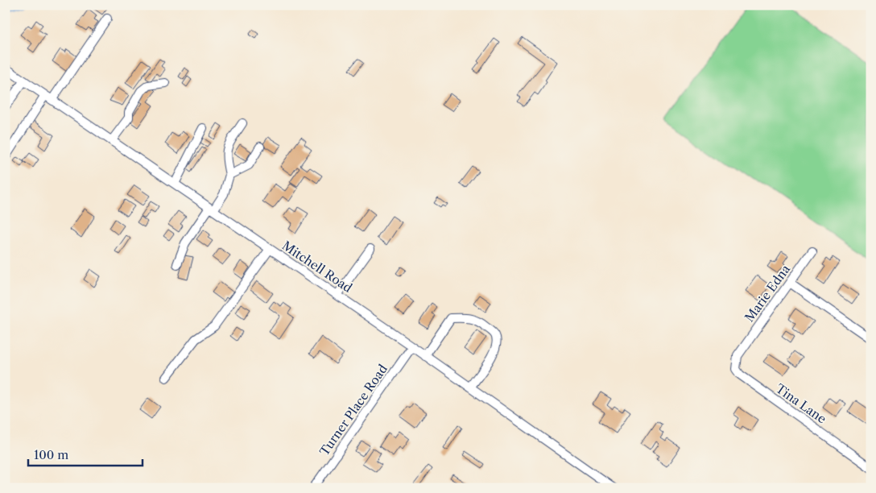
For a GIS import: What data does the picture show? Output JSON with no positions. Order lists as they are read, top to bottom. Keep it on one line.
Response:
{"streets":{"street":["Mitchell Road","Marie Edna","Tina Lane","Turner Place Road"]},"crossings":[["Mitchell Road","Turner Place Road"],["Marie Edna","Tina Lane"]],"scale_bar":"100 m"}
